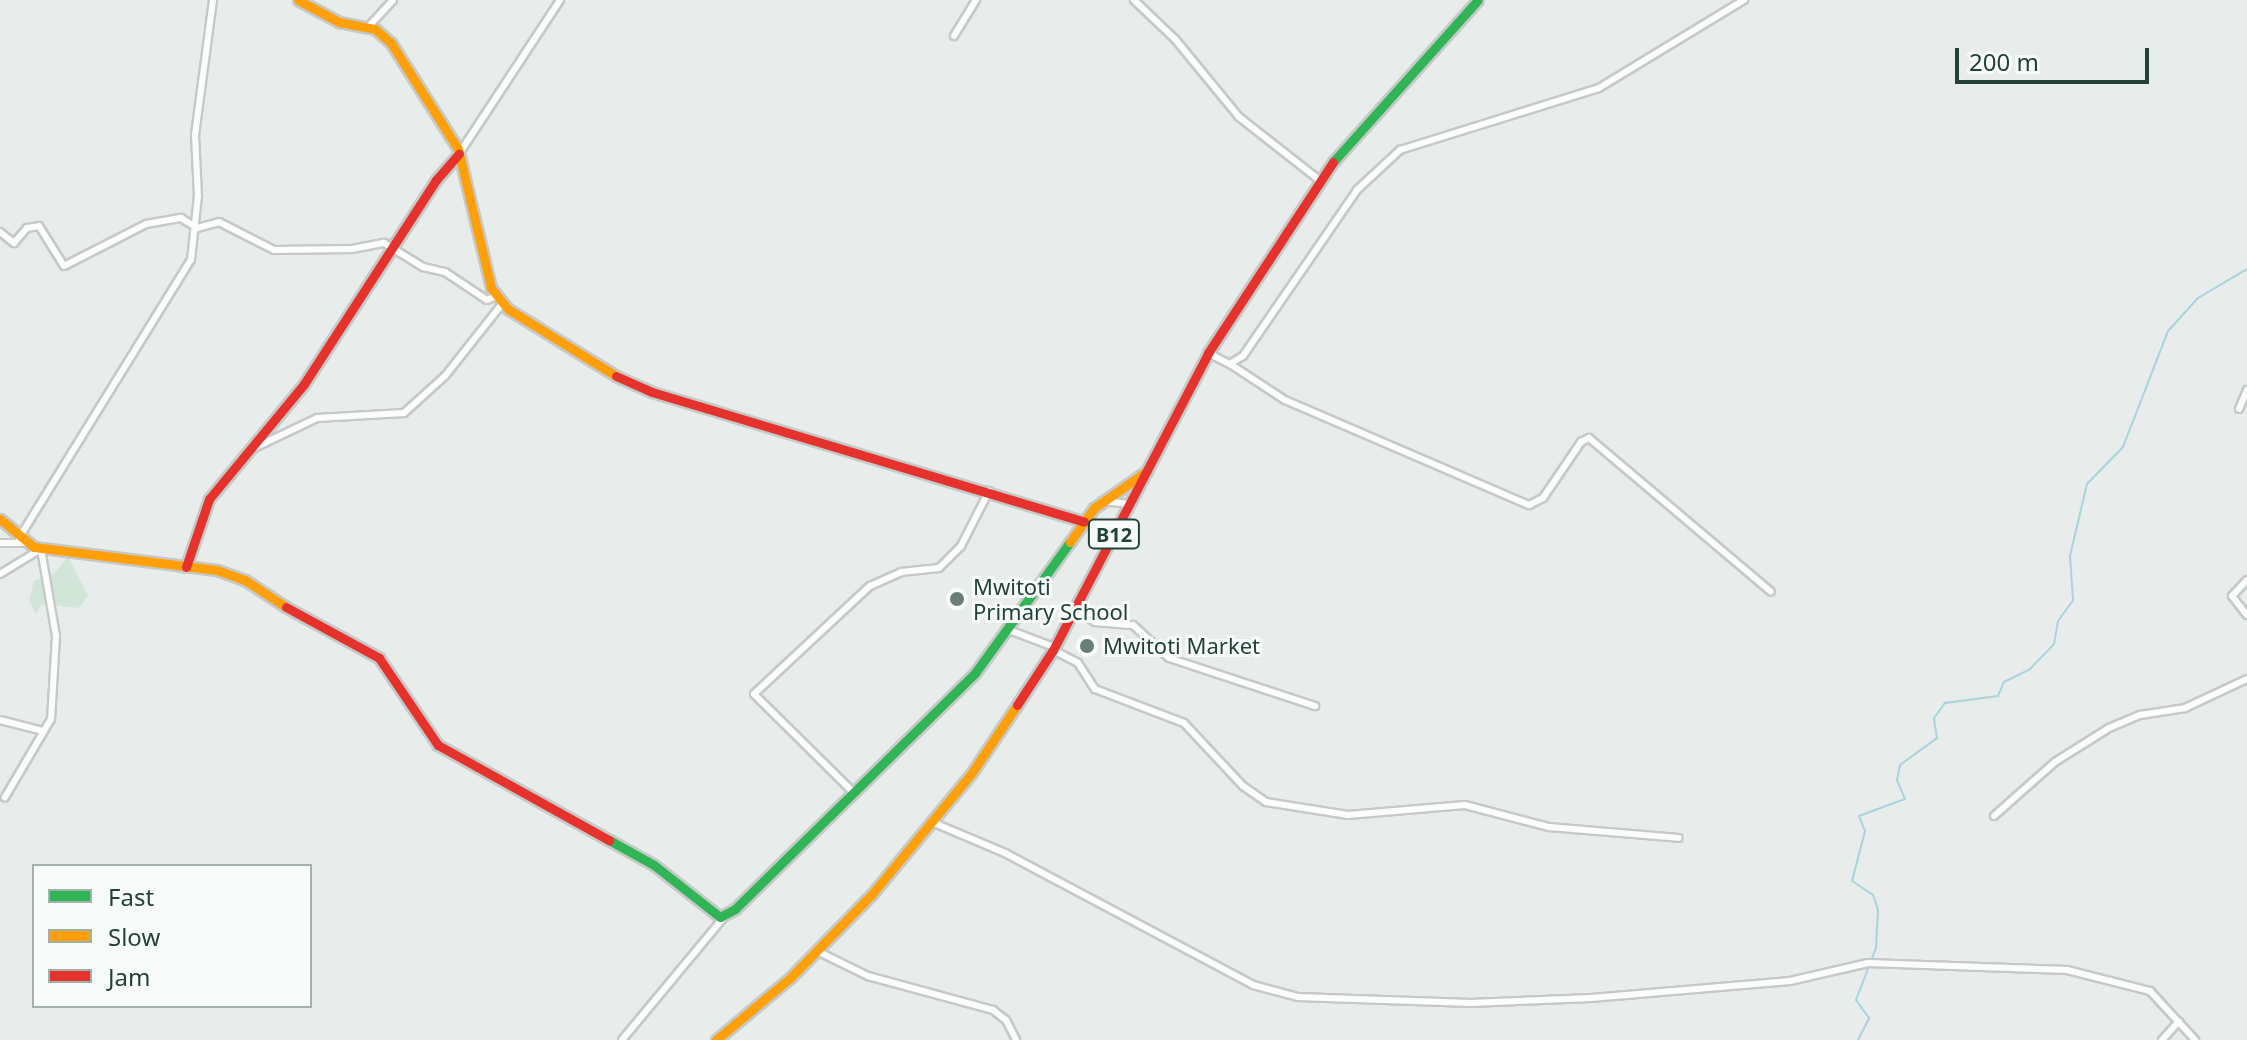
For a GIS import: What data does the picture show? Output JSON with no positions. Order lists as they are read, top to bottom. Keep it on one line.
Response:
{"streets":{"main road":["B12"]},"places":["Mwitoti Primary School","Mwitoti Market"],"legend":["Fast","Slow","Jam"],"scale_bar":"200 m"}
